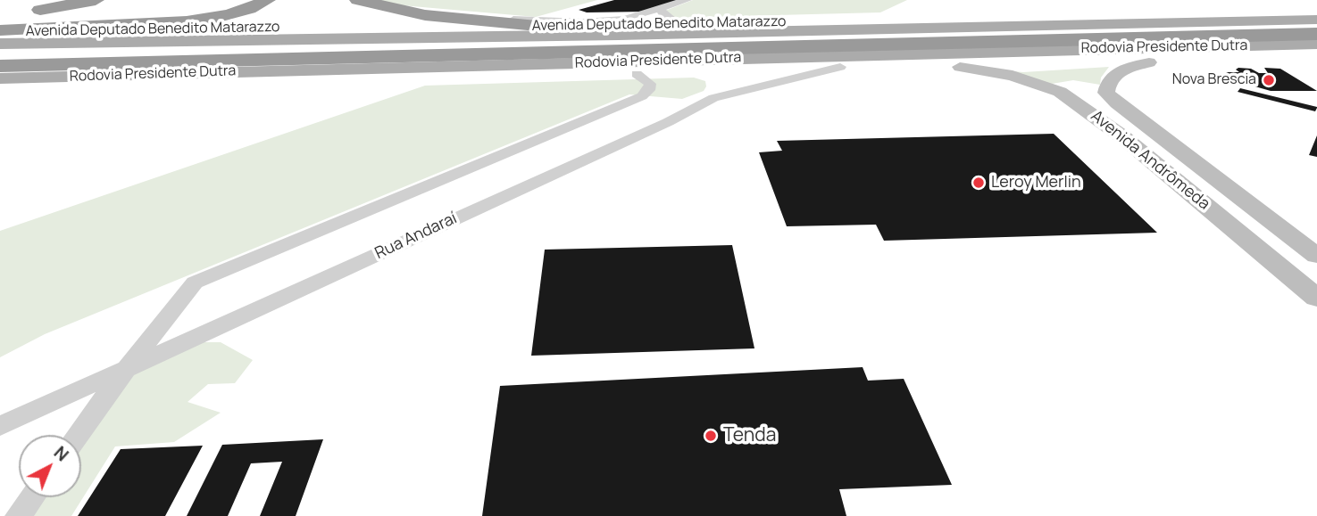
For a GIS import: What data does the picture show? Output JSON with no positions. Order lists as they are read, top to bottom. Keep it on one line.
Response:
{"streets":{"highway":["Rodovia Presidente Dutra"],"main road":["Avenida Deputado Benedito Matarazzo","Avenida Andrômeda"],"street":["Rua Andaraí"]},"places":["Nova Brescia","Leroy Merlin","Tenda"],"north":"top right"}
